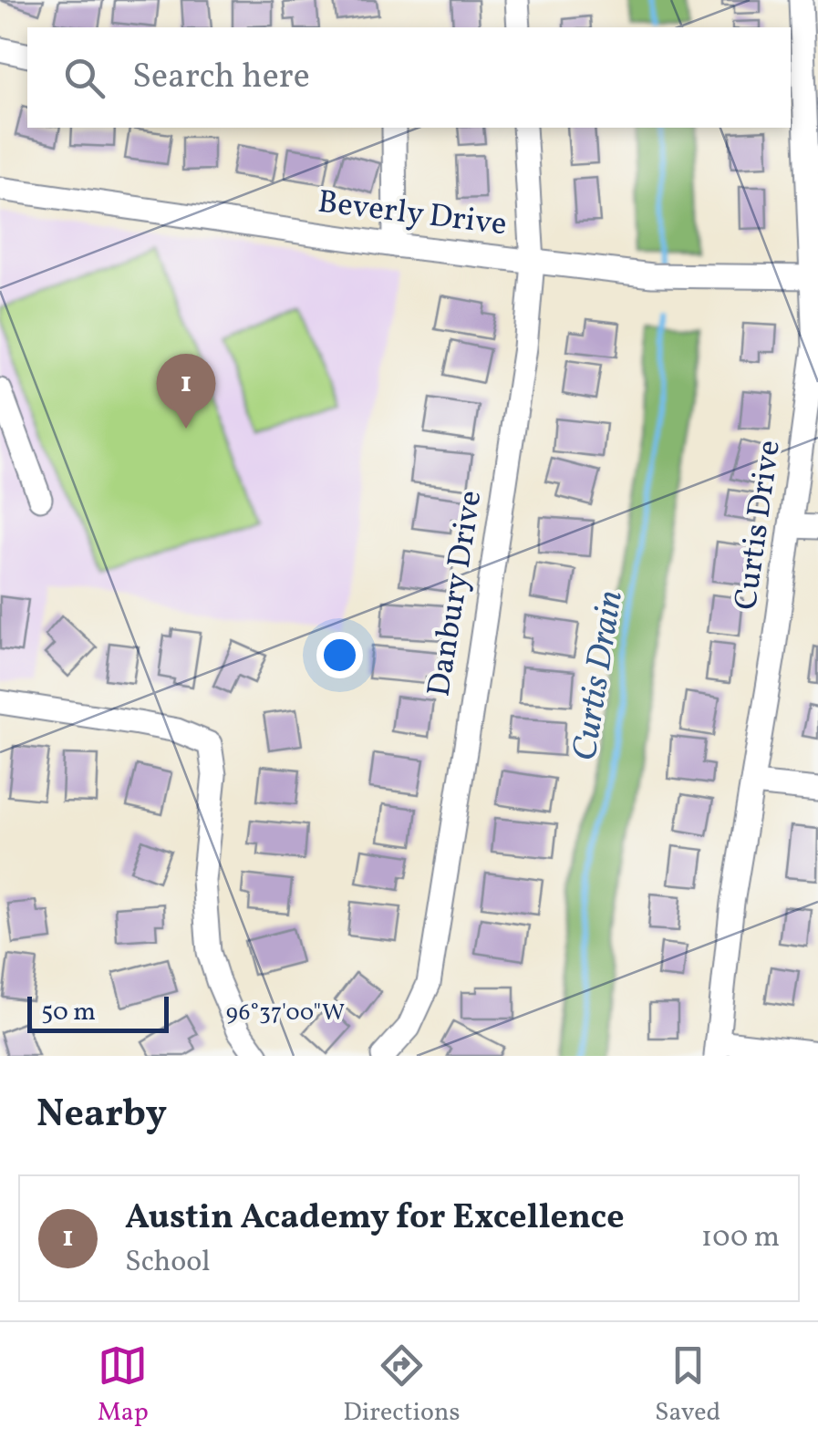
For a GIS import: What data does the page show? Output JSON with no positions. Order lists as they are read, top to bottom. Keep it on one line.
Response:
{"streets":{"street":["Beverly Drive","Curtis Drive","Danbury Drive"]},"crossings":[["Beverly Drive","Curtis Drive"],["Beverly Drive","Danbury Drive"]],"water":["Curtis Drain"],"scale_bar":"50 m","page":{"search":"Search here","pins":"1","scale":"50 m","heading":"Nearby","list":[{"mark":"1","name":"Austin Academy for Excellence","note":"School","value":"100 m"}],"nav":["Map","Directions","Saved"]},"coordinates":["96°37'00\"W"]}
